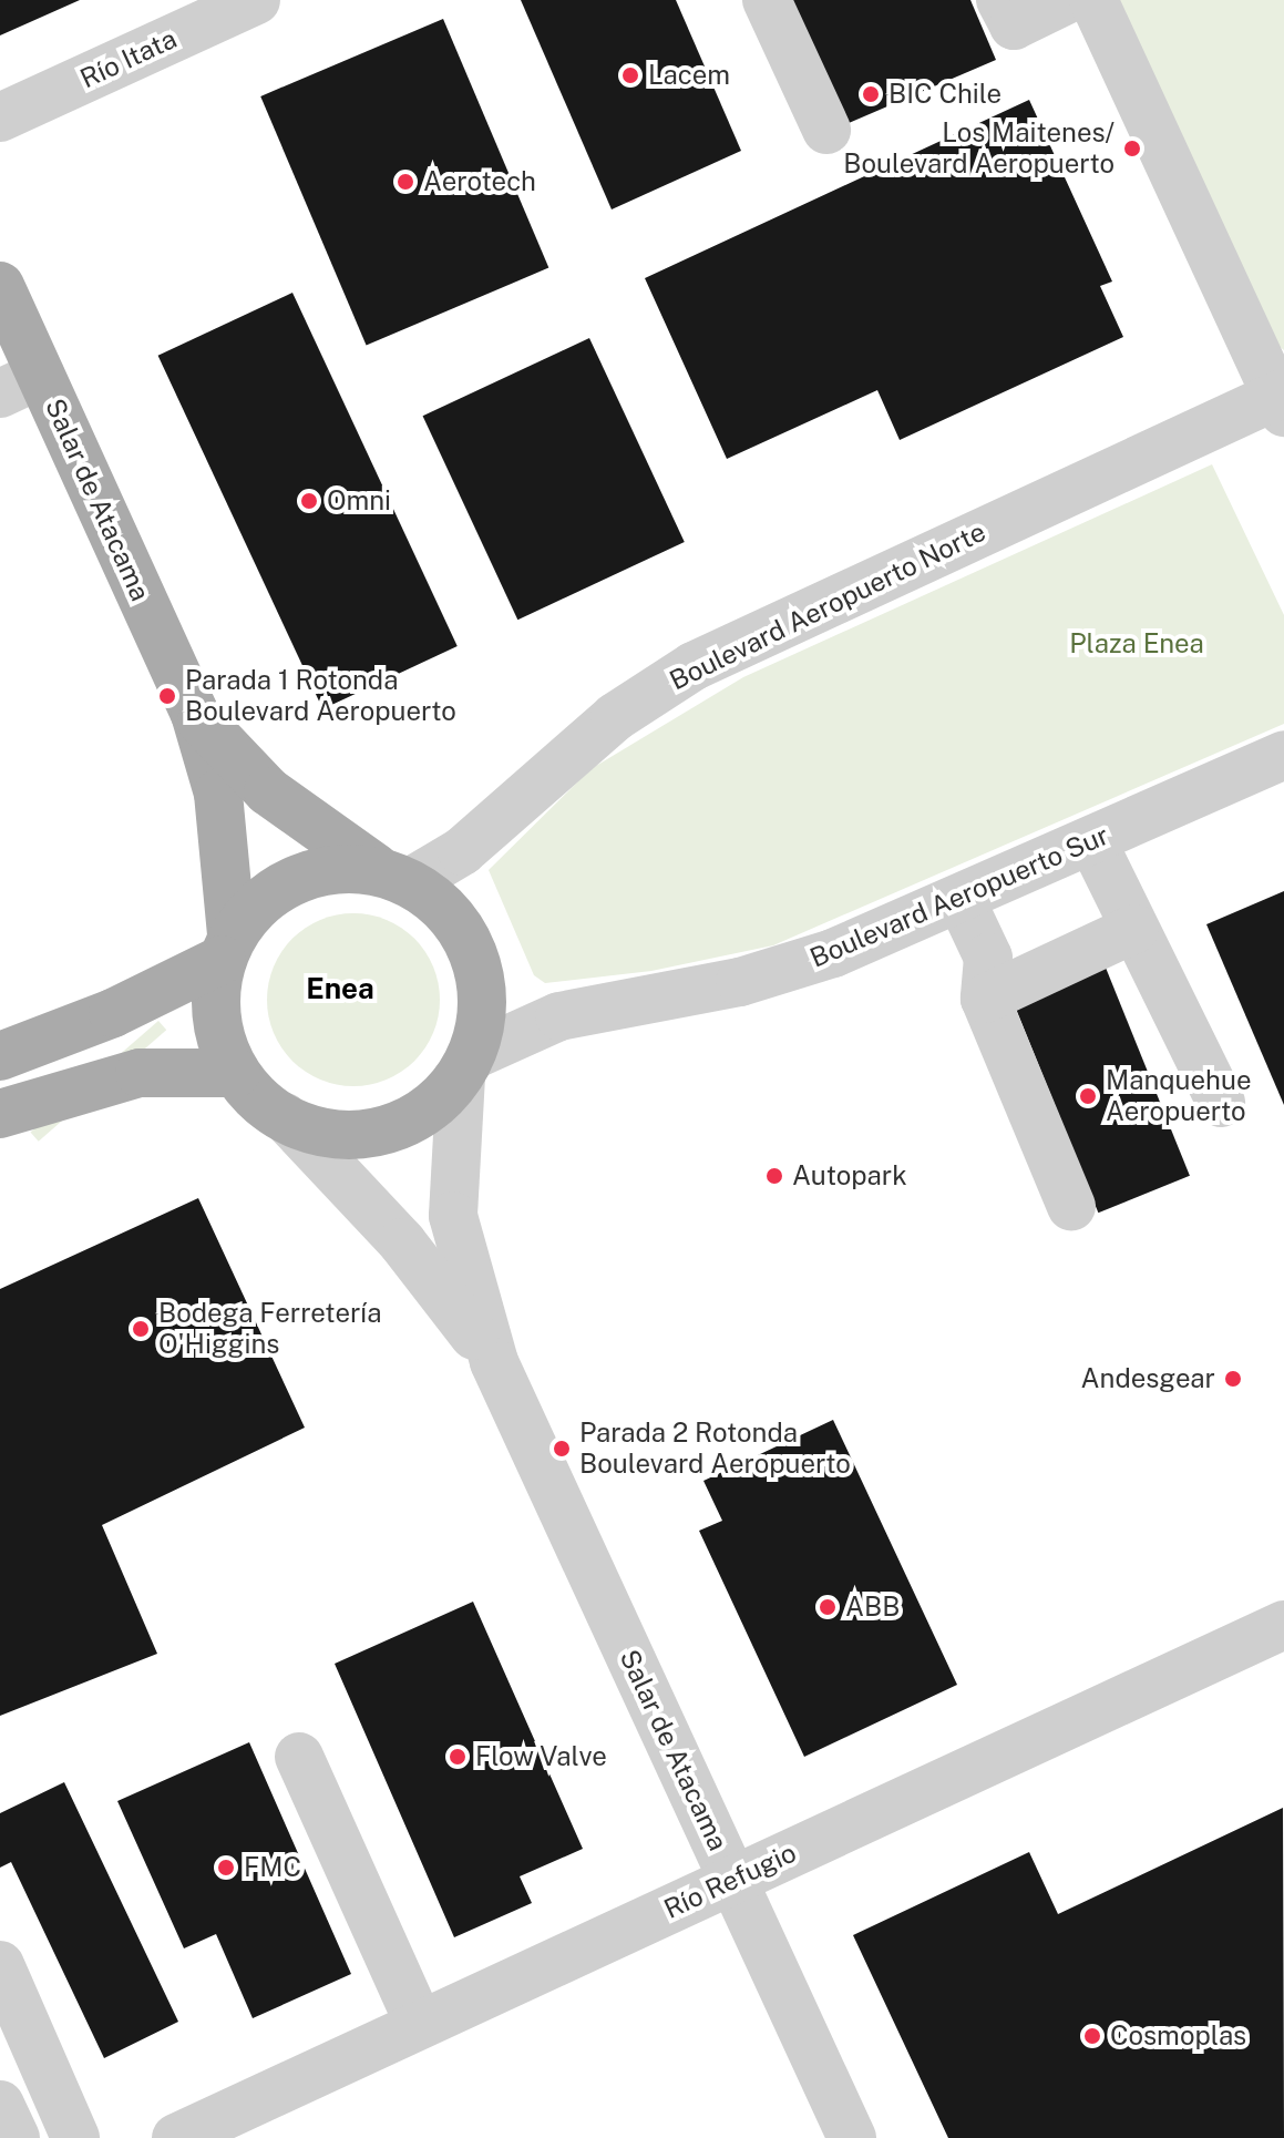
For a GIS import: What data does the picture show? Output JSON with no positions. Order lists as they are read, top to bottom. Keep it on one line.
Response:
{"streets":{"main road":["Salar de Atacama"],"street":["Río Itata","Boulevard Aeropuerto Norte","Boulevard Aeropuerto Sur","Río Refugio"]},"crossings":[["Salar de Atacama","Boulevard Aeropuerto Norte"],["Salar de Atacama","Boulevard Aeropuerto Sur"],["Salar de Atacama","Río Refugio"],["Boulevard Aeropuerto Norte","Boulevard Aeropuerto Sur"]],"districts":["Enea"],"parks":["Plaza Enea"],"places":["Lacem","BIC Chile","Los Maitenes/ Boulevard Aeropuerto","Aerotech","Omni","Parada 1 Rotonda Boulevard Aeropuerto","Manquehue Aeropuerto","Autopark","Bodega Ferretería O'Higgins","Andesgear","Parada 2 Rotonda Boulevard Aeropuerto","ABB","Flow Valve","FMC","Cosmoplas"]}
